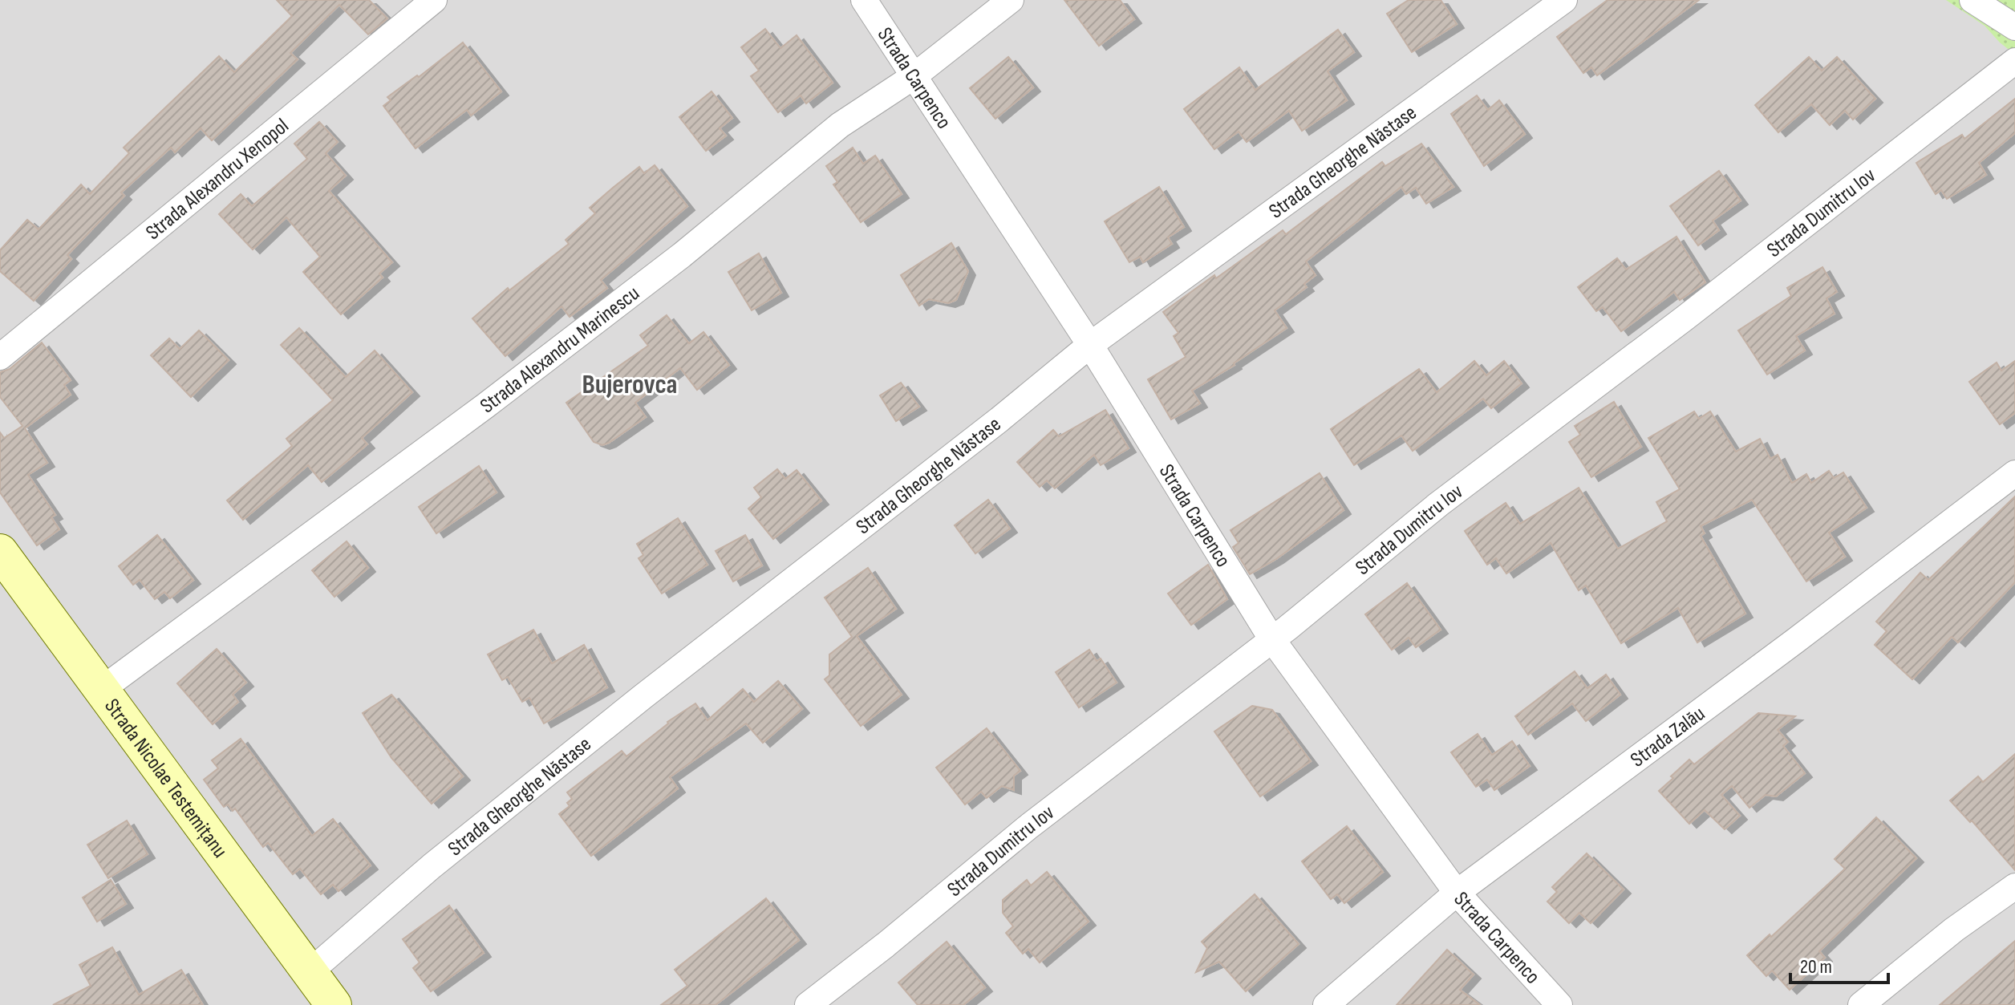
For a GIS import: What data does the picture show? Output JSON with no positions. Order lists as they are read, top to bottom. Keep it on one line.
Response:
{"streets":{"street":["Strada Carpenco","Strada Gheorghe Năstase","Strada Alexandru Xenopol","Strada Dumitru Iov","Strada Alexandru Marinescu","Strada Zalău","Strada Nicolae Testemițanu"]},"crossings":[["Strada Carpenco","Strada Gheorghe Năstase"],["Strada Carpenco","Strada Dumitru Iov"],["Strada Carpenco","Strada Alexandru Marinescu"],["Strada Carpenco","Strada Zalău"],["Strada Gheorghe Năstase","Strada Nicolae Testemițanu"],["Strada Alexandru Marinescu","Strada Nicolae Testemițanu"]],"districts":["Bujerovca"],"scale_bar":"20 m"}
